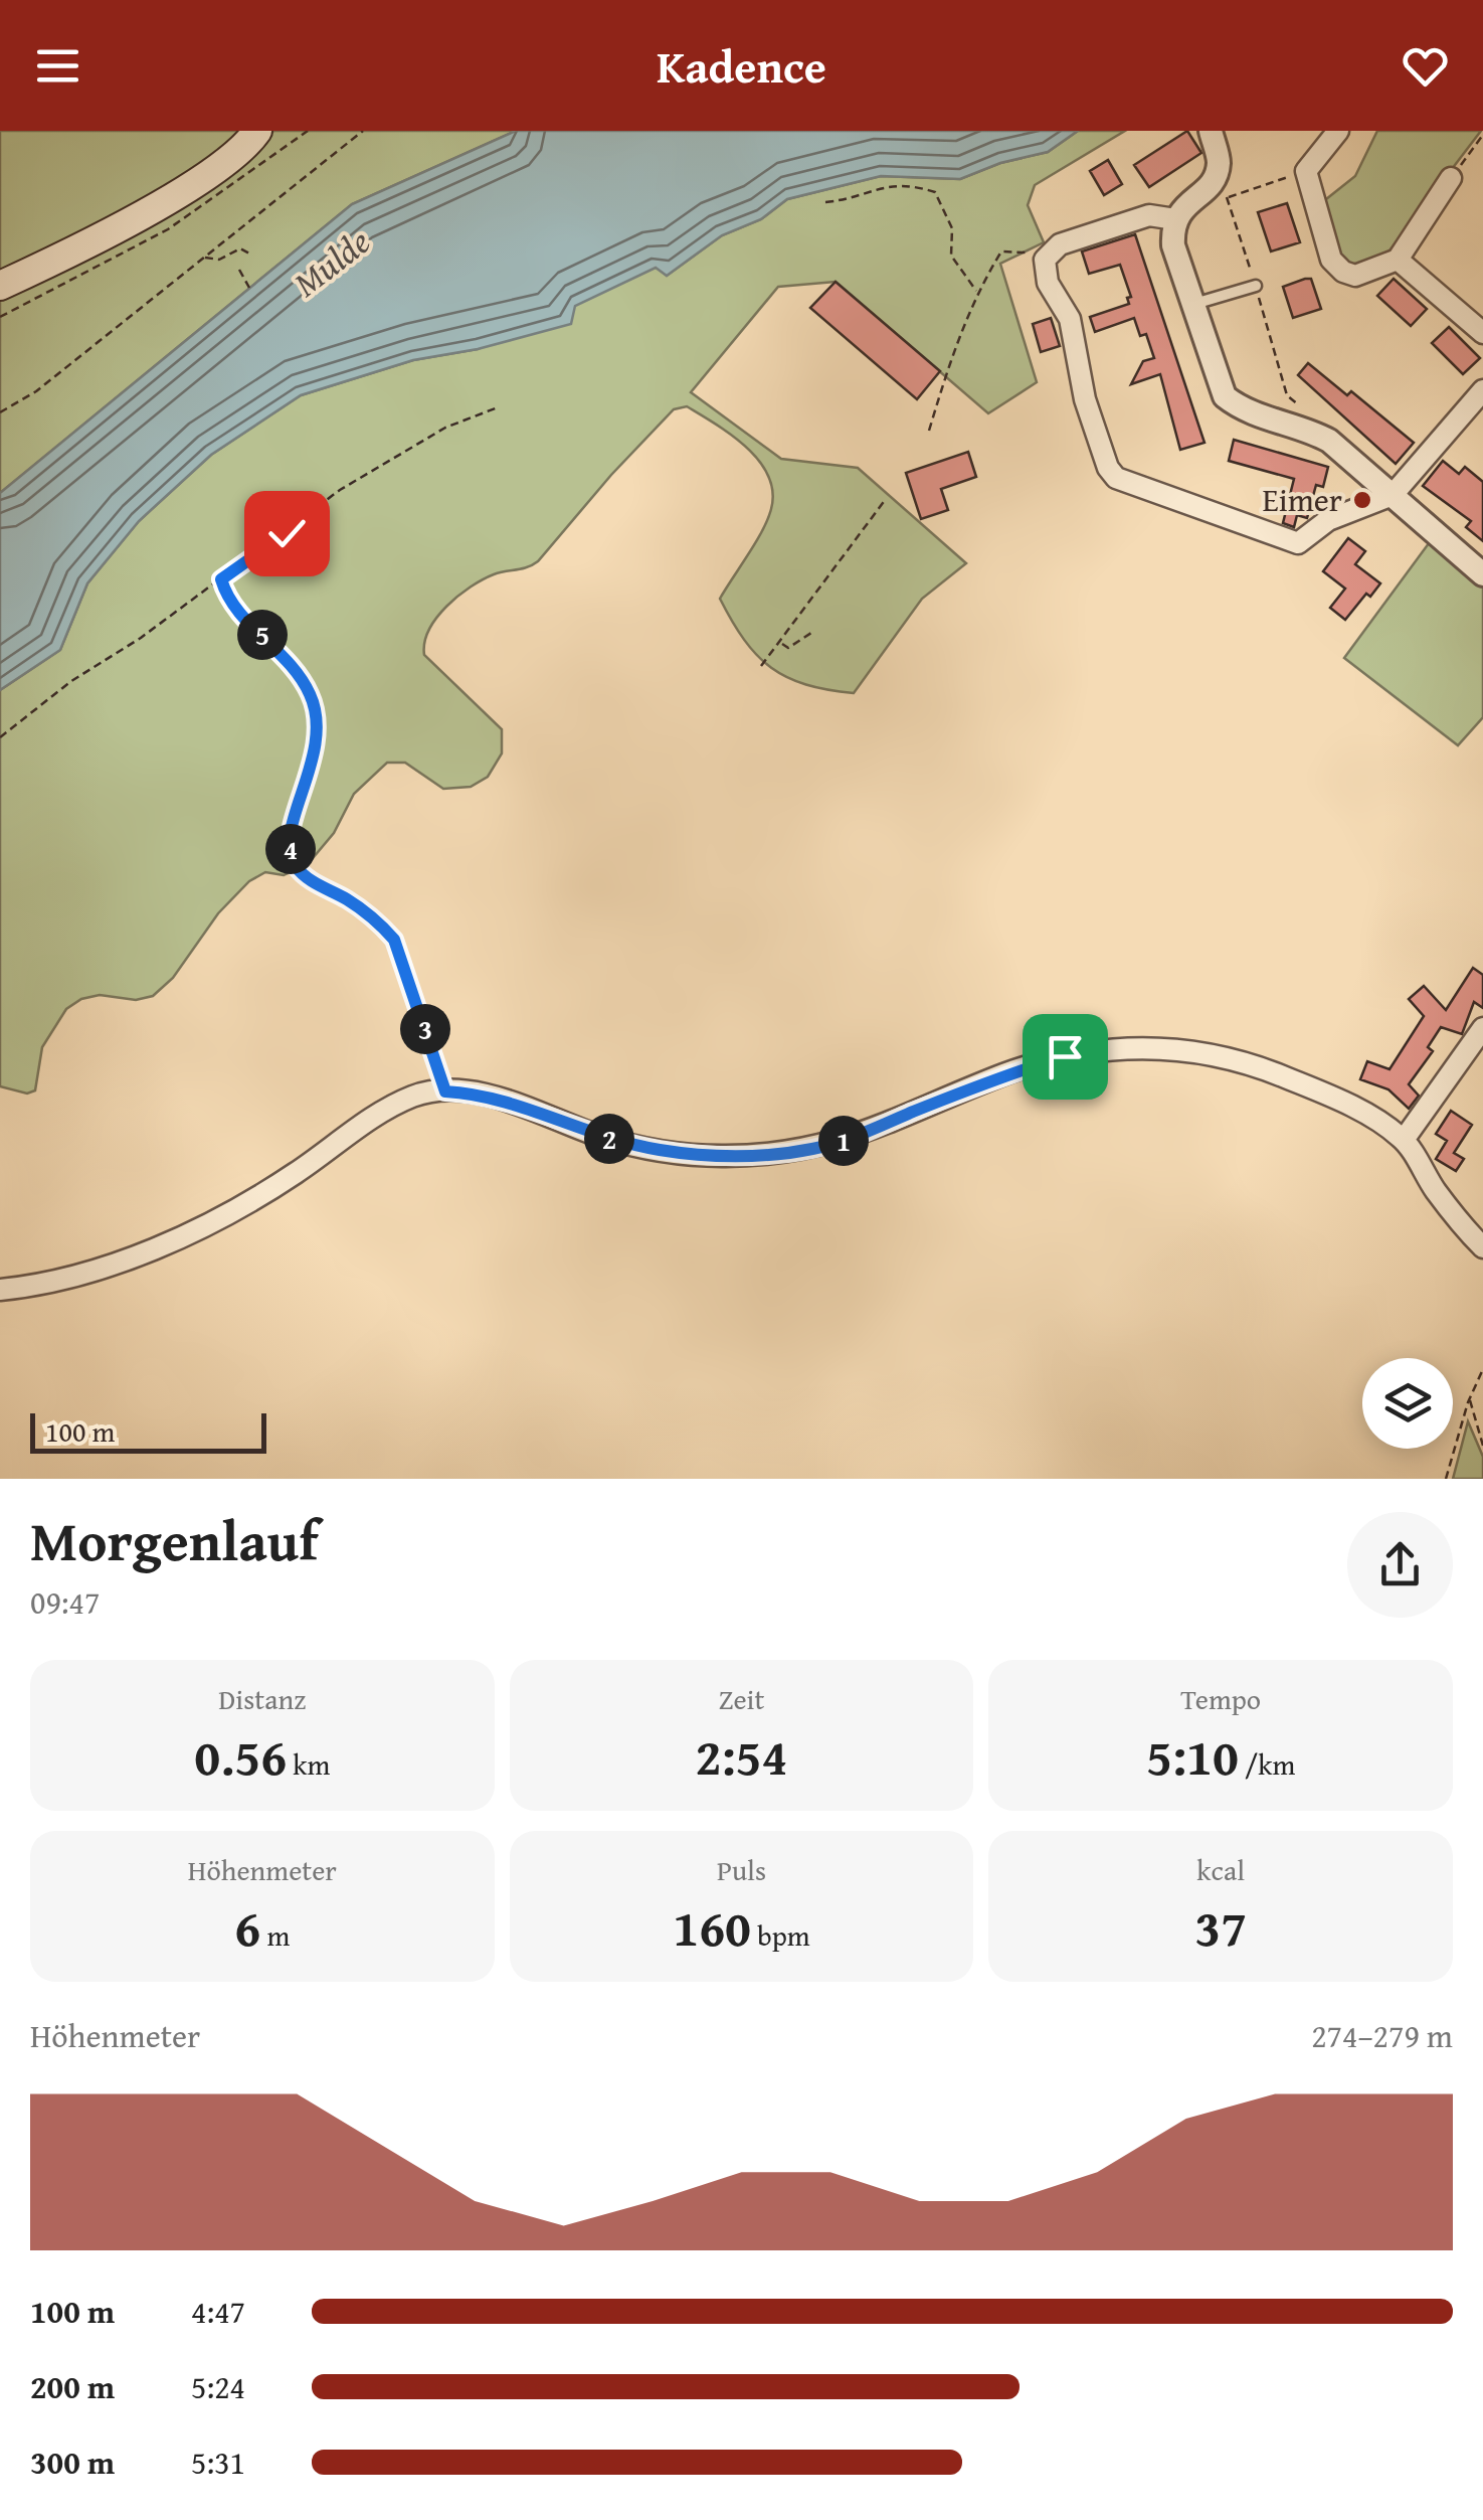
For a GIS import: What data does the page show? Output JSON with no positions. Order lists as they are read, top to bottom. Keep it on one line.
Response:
{"water":["Mulde"],"places":["Eimer"],"scale_bar":"100 m","page":{"header":"Kadence","pins":["5","4","3","2","1"],"scale":"100 m","heading":["Morgenlauf","09:47"],"stats":[["Distanz","0.56 km"],["Zeit","2:54"],["Tempo","5:10 /km"],["Höhenmeter","6 m"],["Puls","160 bpm"],["kcal","37"]],"chart":["Höhenmeter","274–279 m"],"list":[{"name":"100 m","note":"4:47"},{"name":"200 m","note":"5:24"},{"name":"300 m","note":"5:31"}]}}
